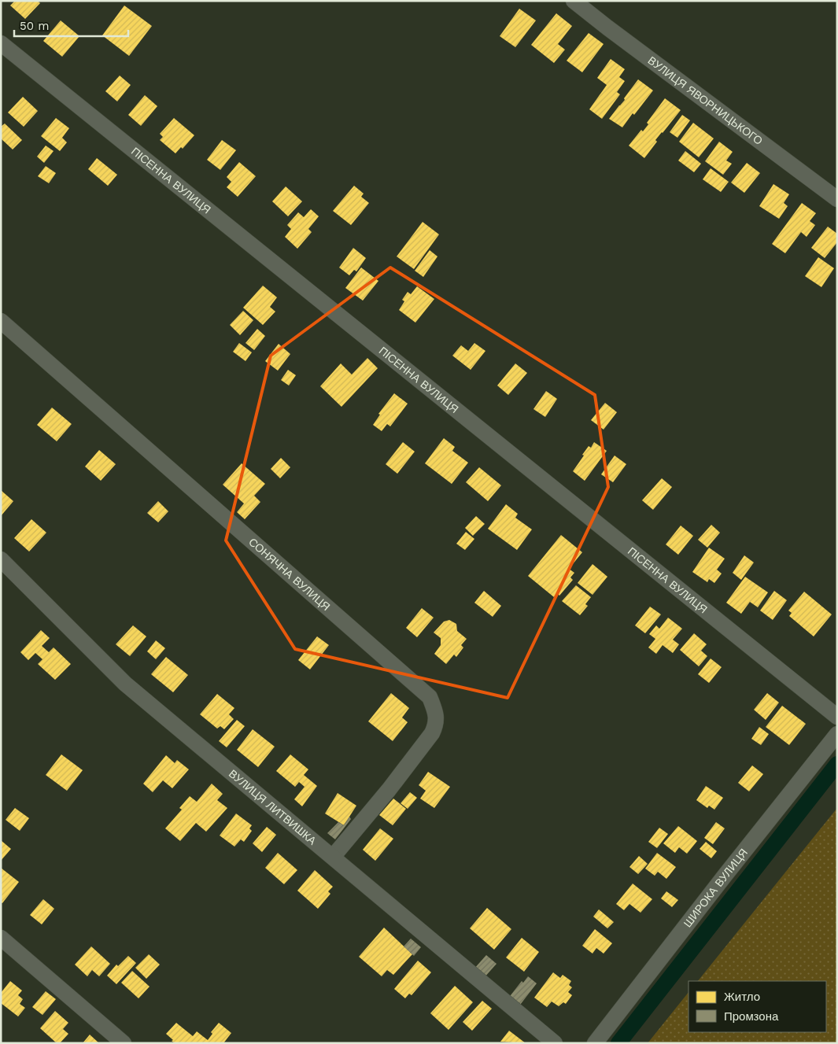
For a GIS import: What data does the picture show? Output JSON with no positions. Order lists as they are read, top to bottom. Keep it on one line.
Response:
{"streets":{"street":["ВУЛИЦЯ ЯВОРНИЦЬКОГО","ПІСЕННА ВУЛИЦЯ","СОНЯЧНА ВУЛИЦЯ","ВУЛИЦЯ ЛИТВИШКА","ШИРОКА ВУЛИЦЯ"]},"crossings":[["СОНЯЧНА ВУЛИЦЯ","ВУЛИЦЯ ЛИТВИШКА"]],"legend":["Житло","Промзона"],"scale_bar":"50 m"}
